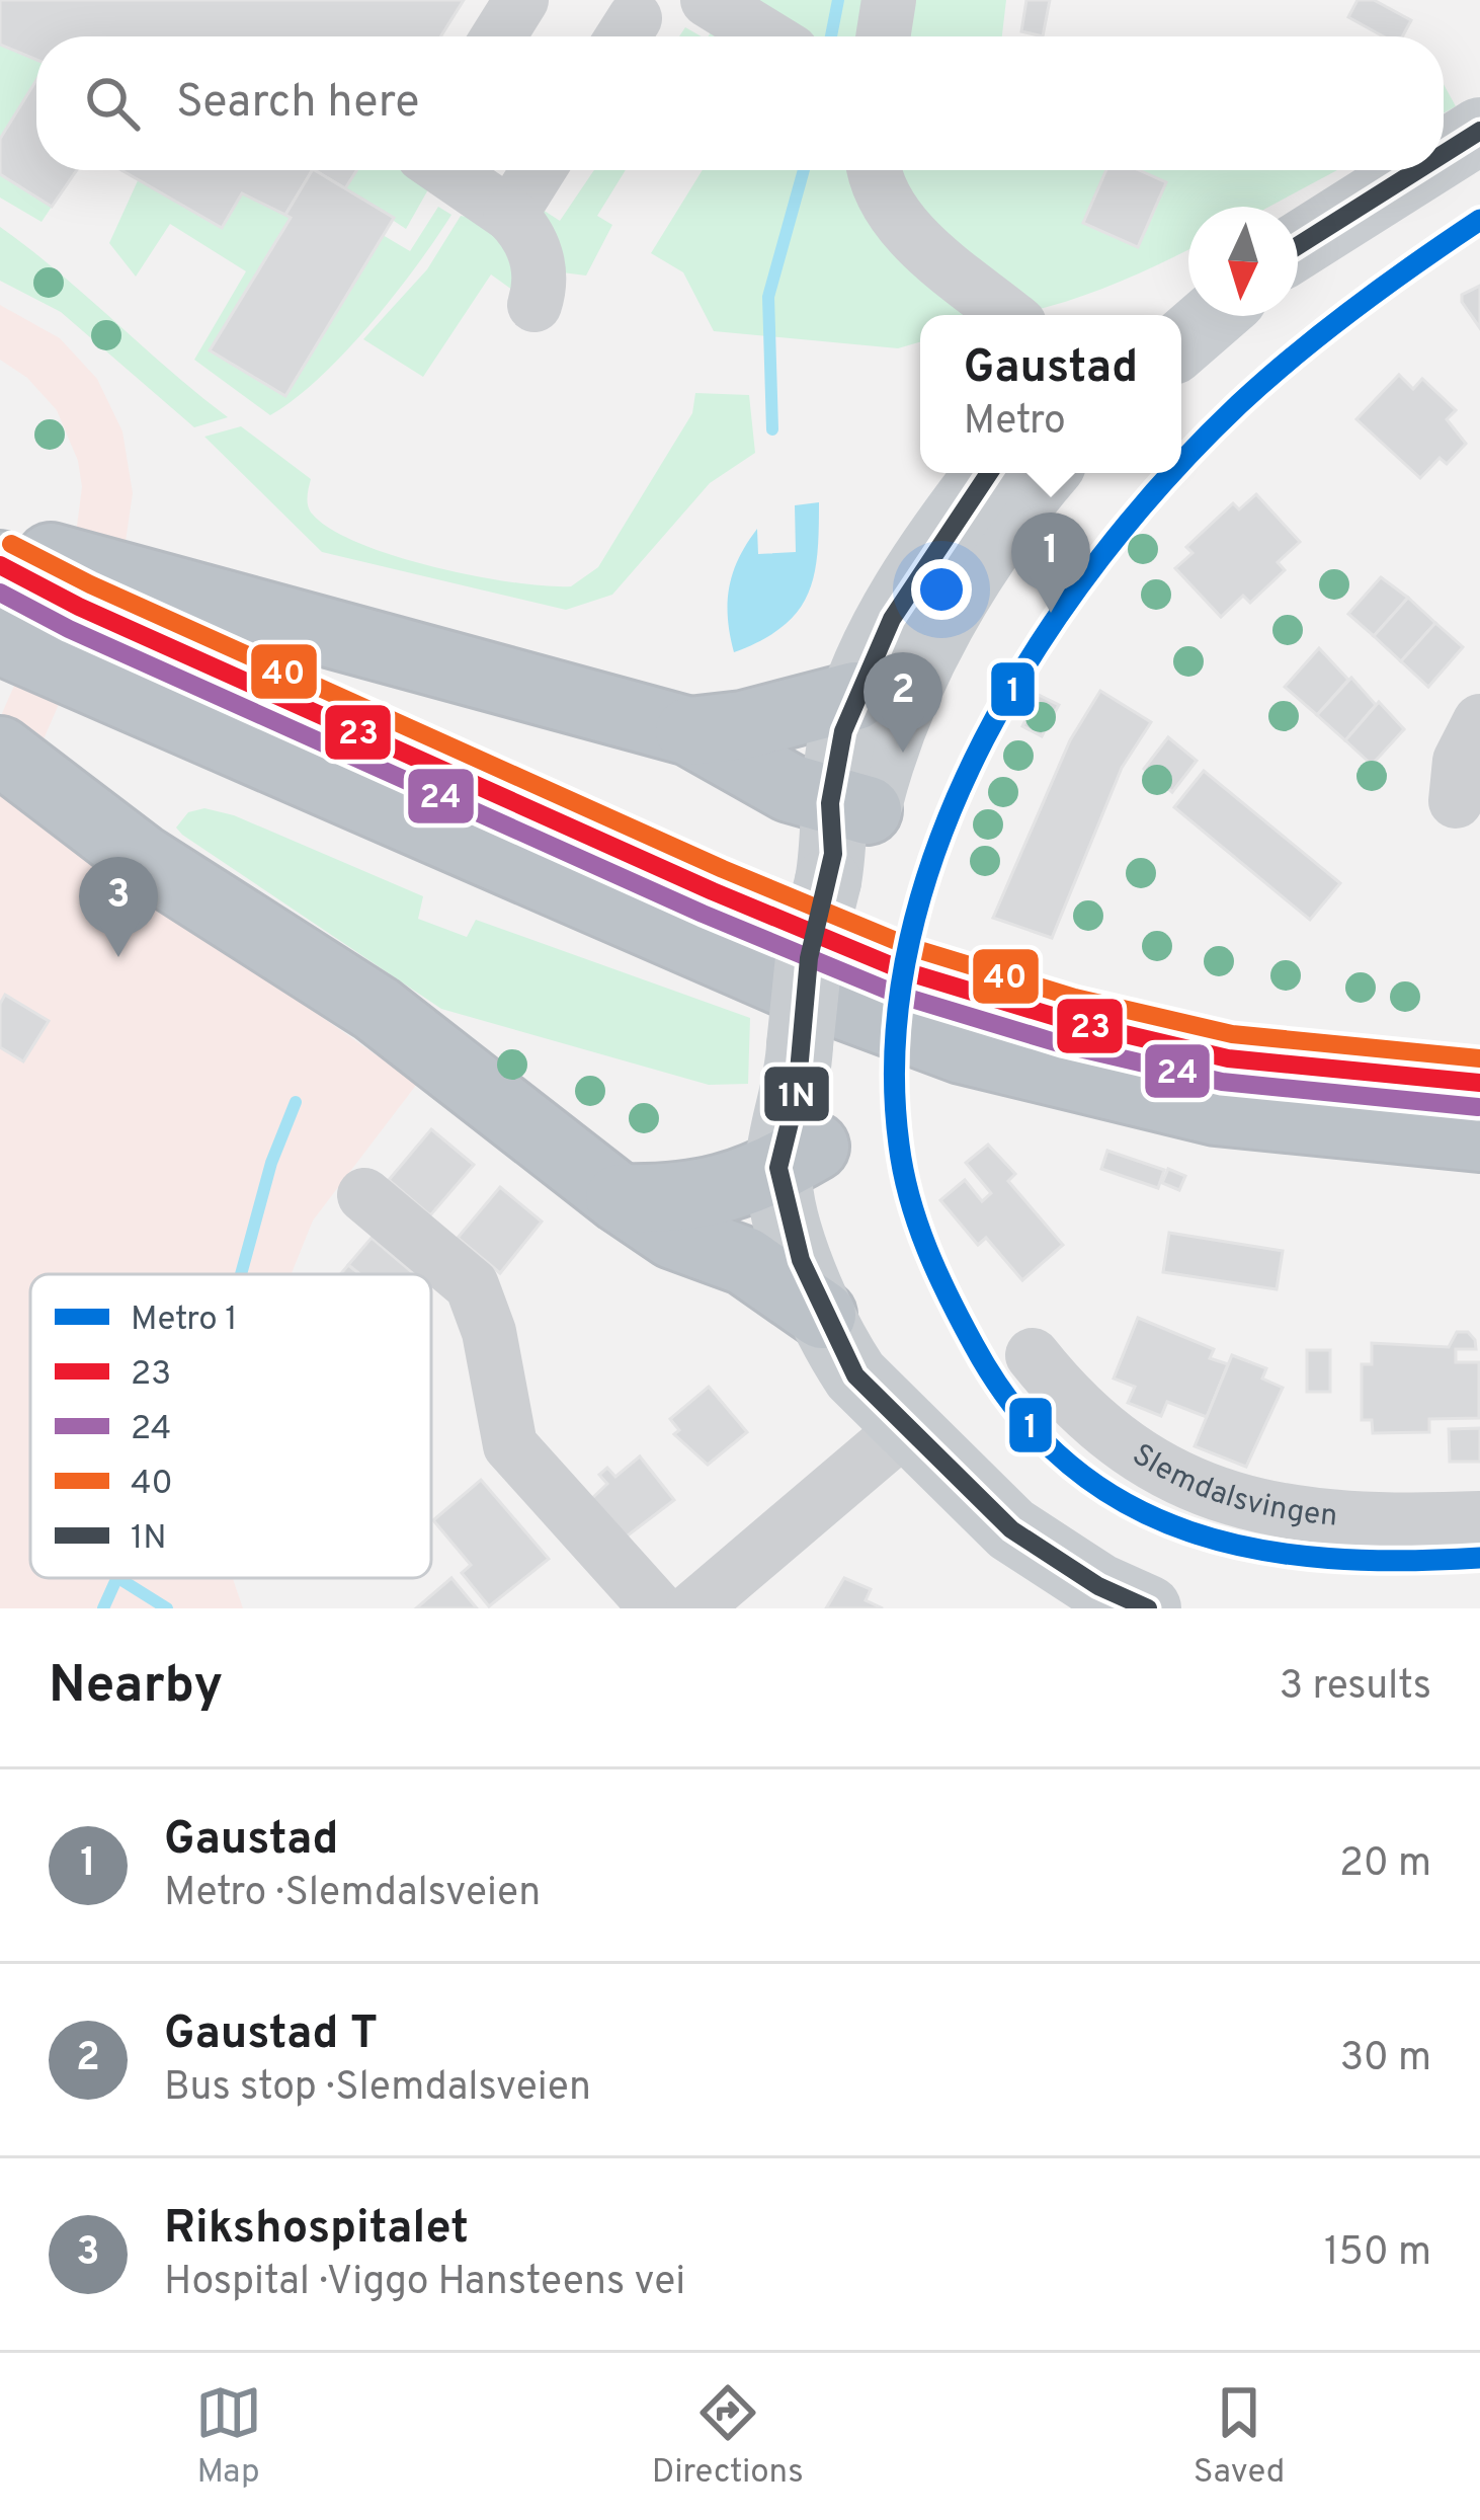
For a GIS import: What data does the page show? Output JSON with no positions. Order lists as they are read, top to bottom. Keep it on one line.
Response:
{"streets":{"street":["Slemdalsvingen"]},"lines":["transit line 1N","metro line 1","transit line 40","transit line 23","transit line 24"],"legend":["Metro 1","23","24","40","1N"],"north":"bottom","page":{"search":"Search here","popup":["Gaustad","Metro"],"pins":["1","2","3"],"heading":["Nearby","3 results"],"list":[{"mark":"1","name":"Gaustad","note":"Metro · Slemdalsveien","value":"20 m"},{"mark":"2","name":"Gaustad T","note":"Bus stop · Slemdalsveien","value":"30 m"},{"mark":"3","name":"Rikshospitalet","note":"Hospital · Viggo Hansteens vei","value":"150 m"}],"nav":["Map","Directions","Saved"]}}
